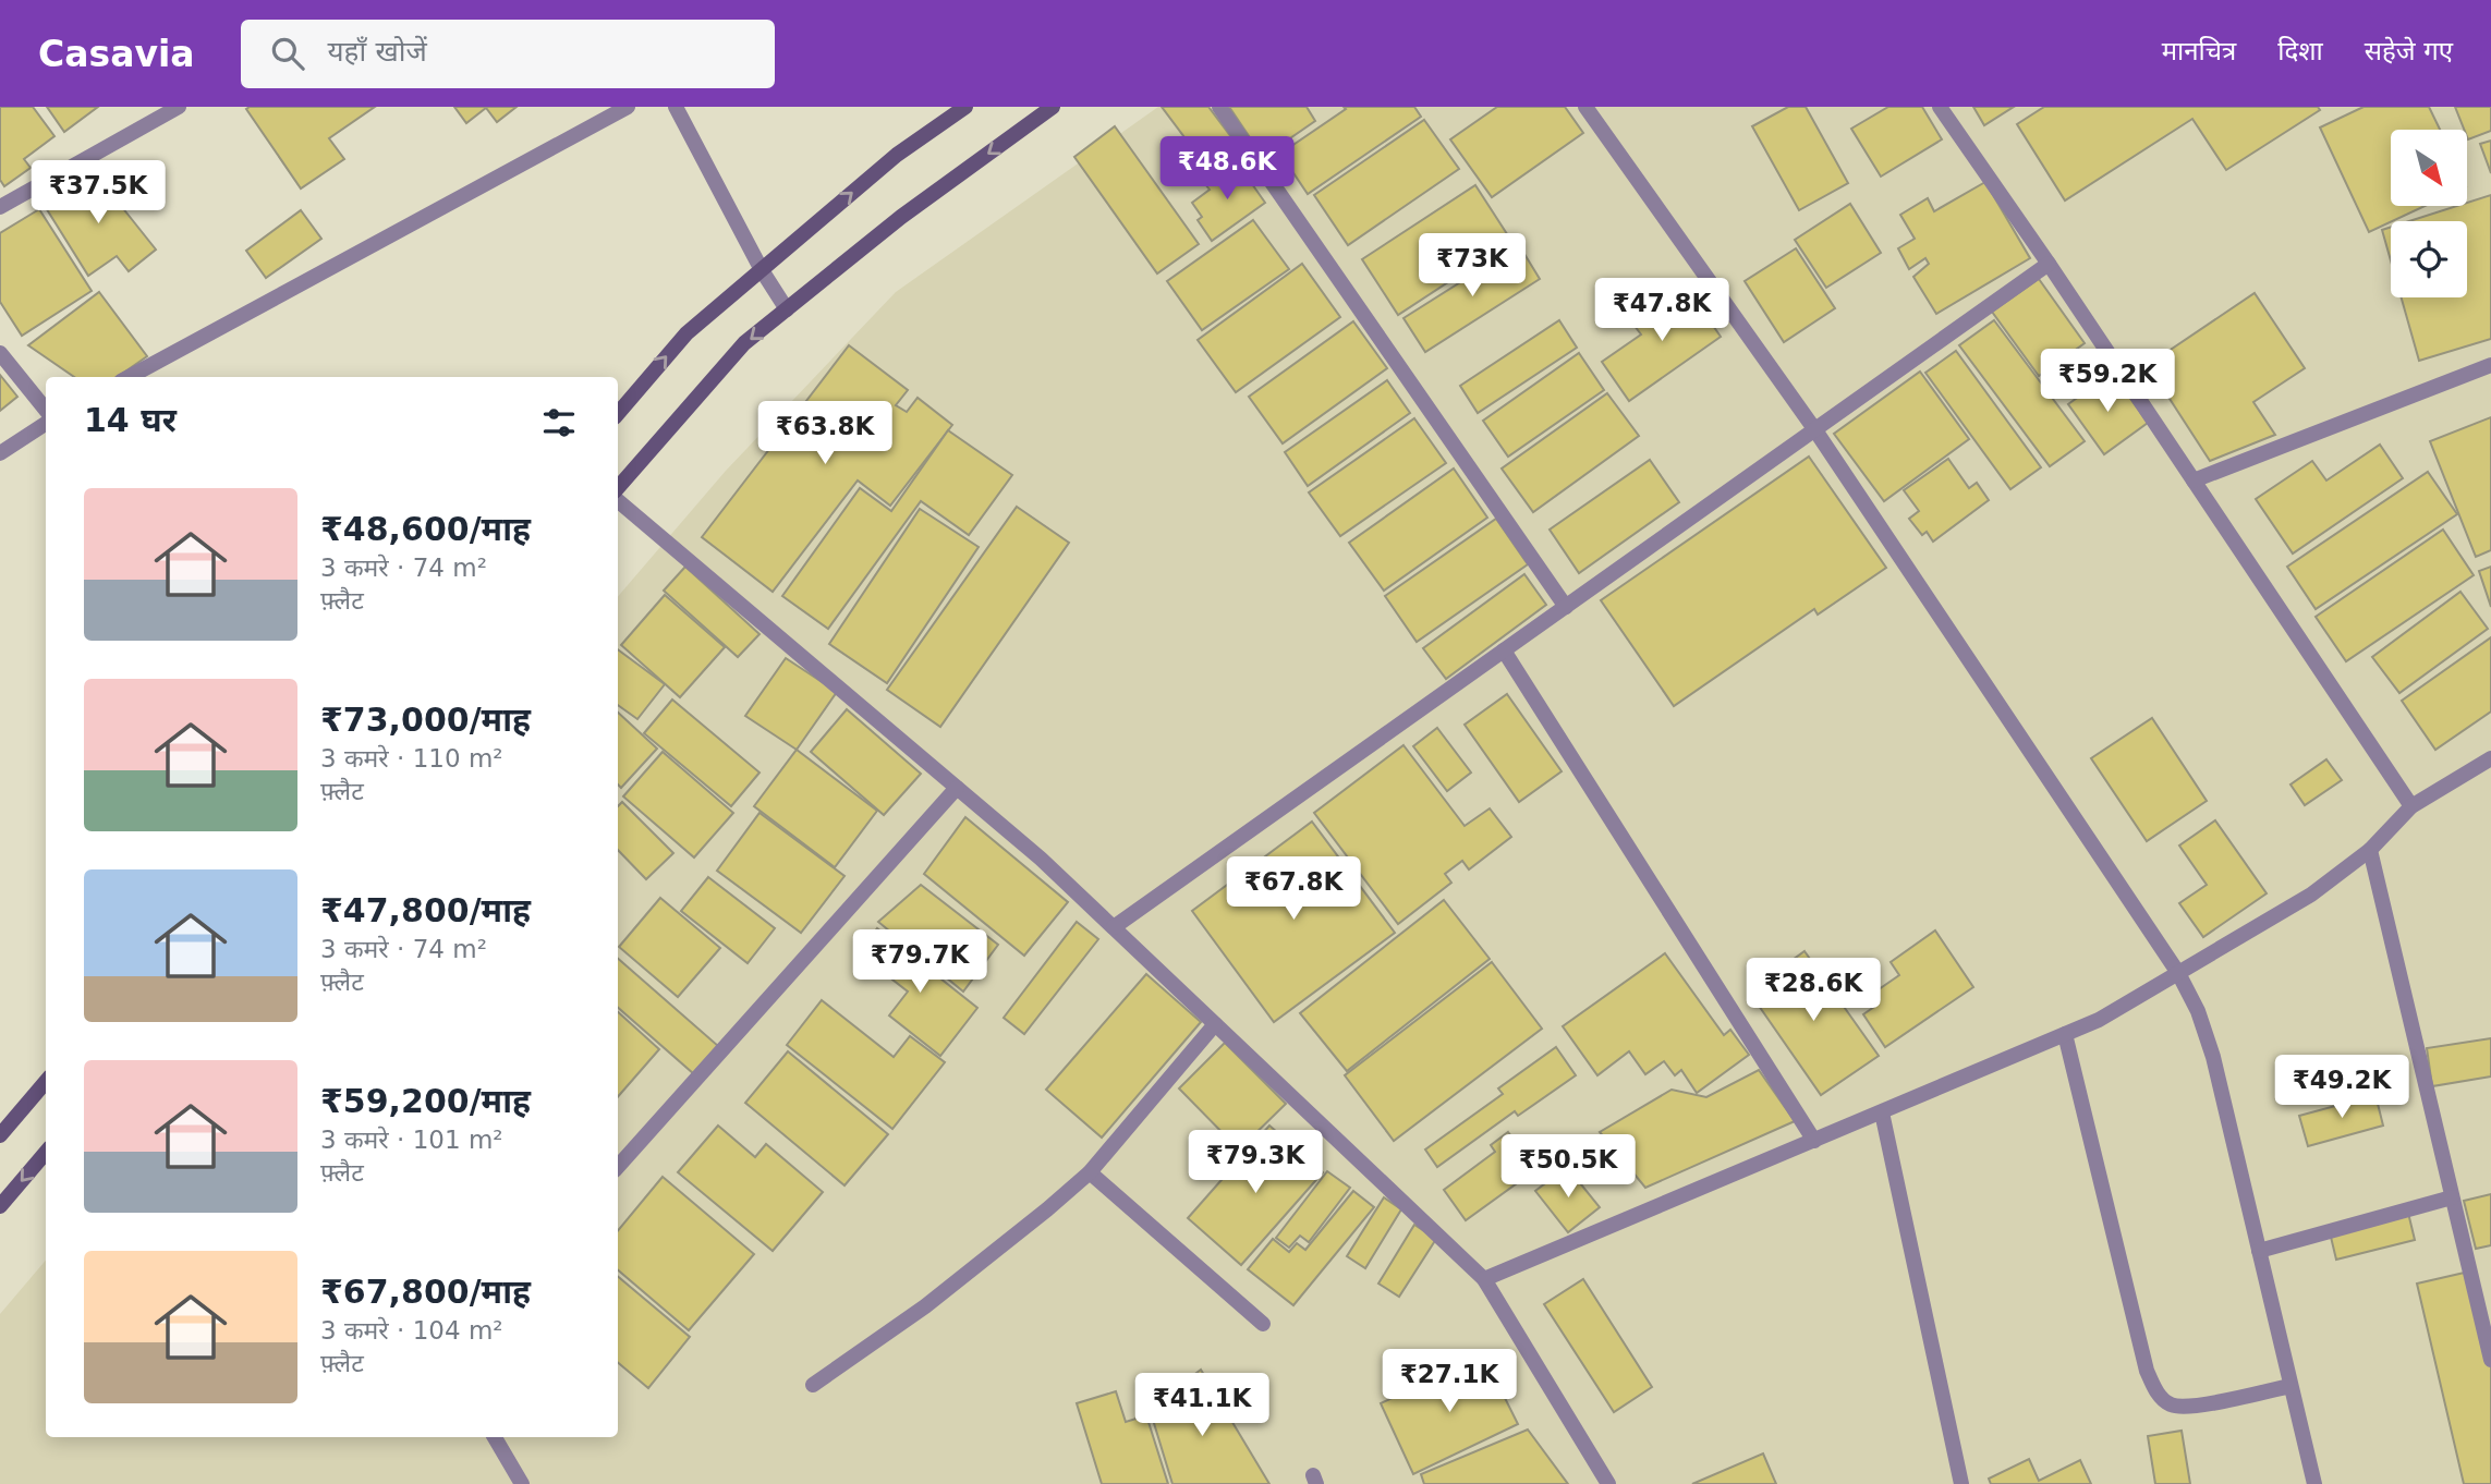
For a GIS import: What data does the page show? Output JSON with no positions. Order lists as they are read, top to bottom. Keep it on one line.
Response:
{"north":"bottom right","page":{"header":"Casavia","search":"यहाँ खोजें","nav":["मानचित्र","दिशा","सहेजे गए"],"price":["₹48.6K","₹37.5K","₹73K","₹47.8K","₹59.2K","₹63.8K","₹67.8K","₹79.7K","₹28.6K","₹49.2K","₹79.3K","₹50.5K","₹27.1K","₹41.1K"],"heading":"14 घर","list":[{"name":"₹48,600/माह","note":"3 कमरे · 74 m² · फ़्लैट"},{"name":"₹73,000/माह","note":"3 कमरे · 110 m² · फ़्लैट"},{"name":"₹47,800/माह","note":"3 कमरे · 74 m² · फ़्लैट"},{"name":"₹59,200/माह","note":"3 कमरे · 101 m² · फ़्लैट"},{"name":"₹67,800/माह","note":"3 कमरे · 104 m² · फ़्लैट"}]}}
